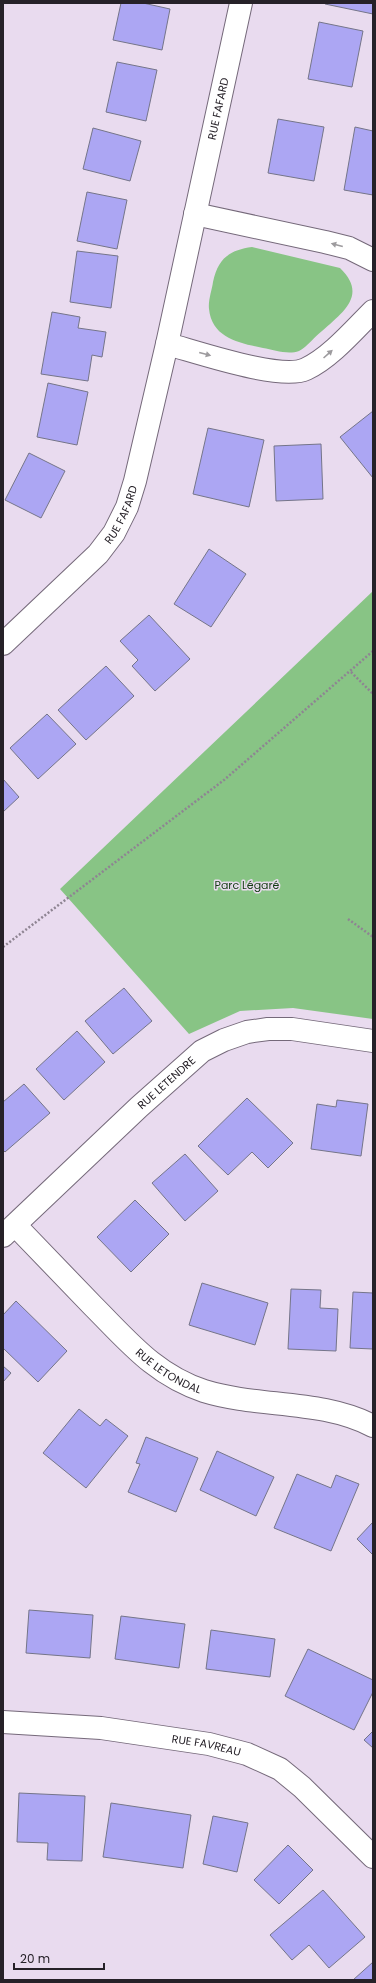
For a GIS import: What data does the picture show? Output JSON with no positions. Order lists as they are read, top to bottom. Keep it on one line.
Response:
{"streets":{"street":["RUE FAFARD","RUE LETENDRE","RUE LETONDAL","RUE FAVREAU"]},"crossings":[["RUE LETENDRE","RUE LETONDAL"]],"parks":["Parc Légaré"],"scale_bar":"20 m"}
